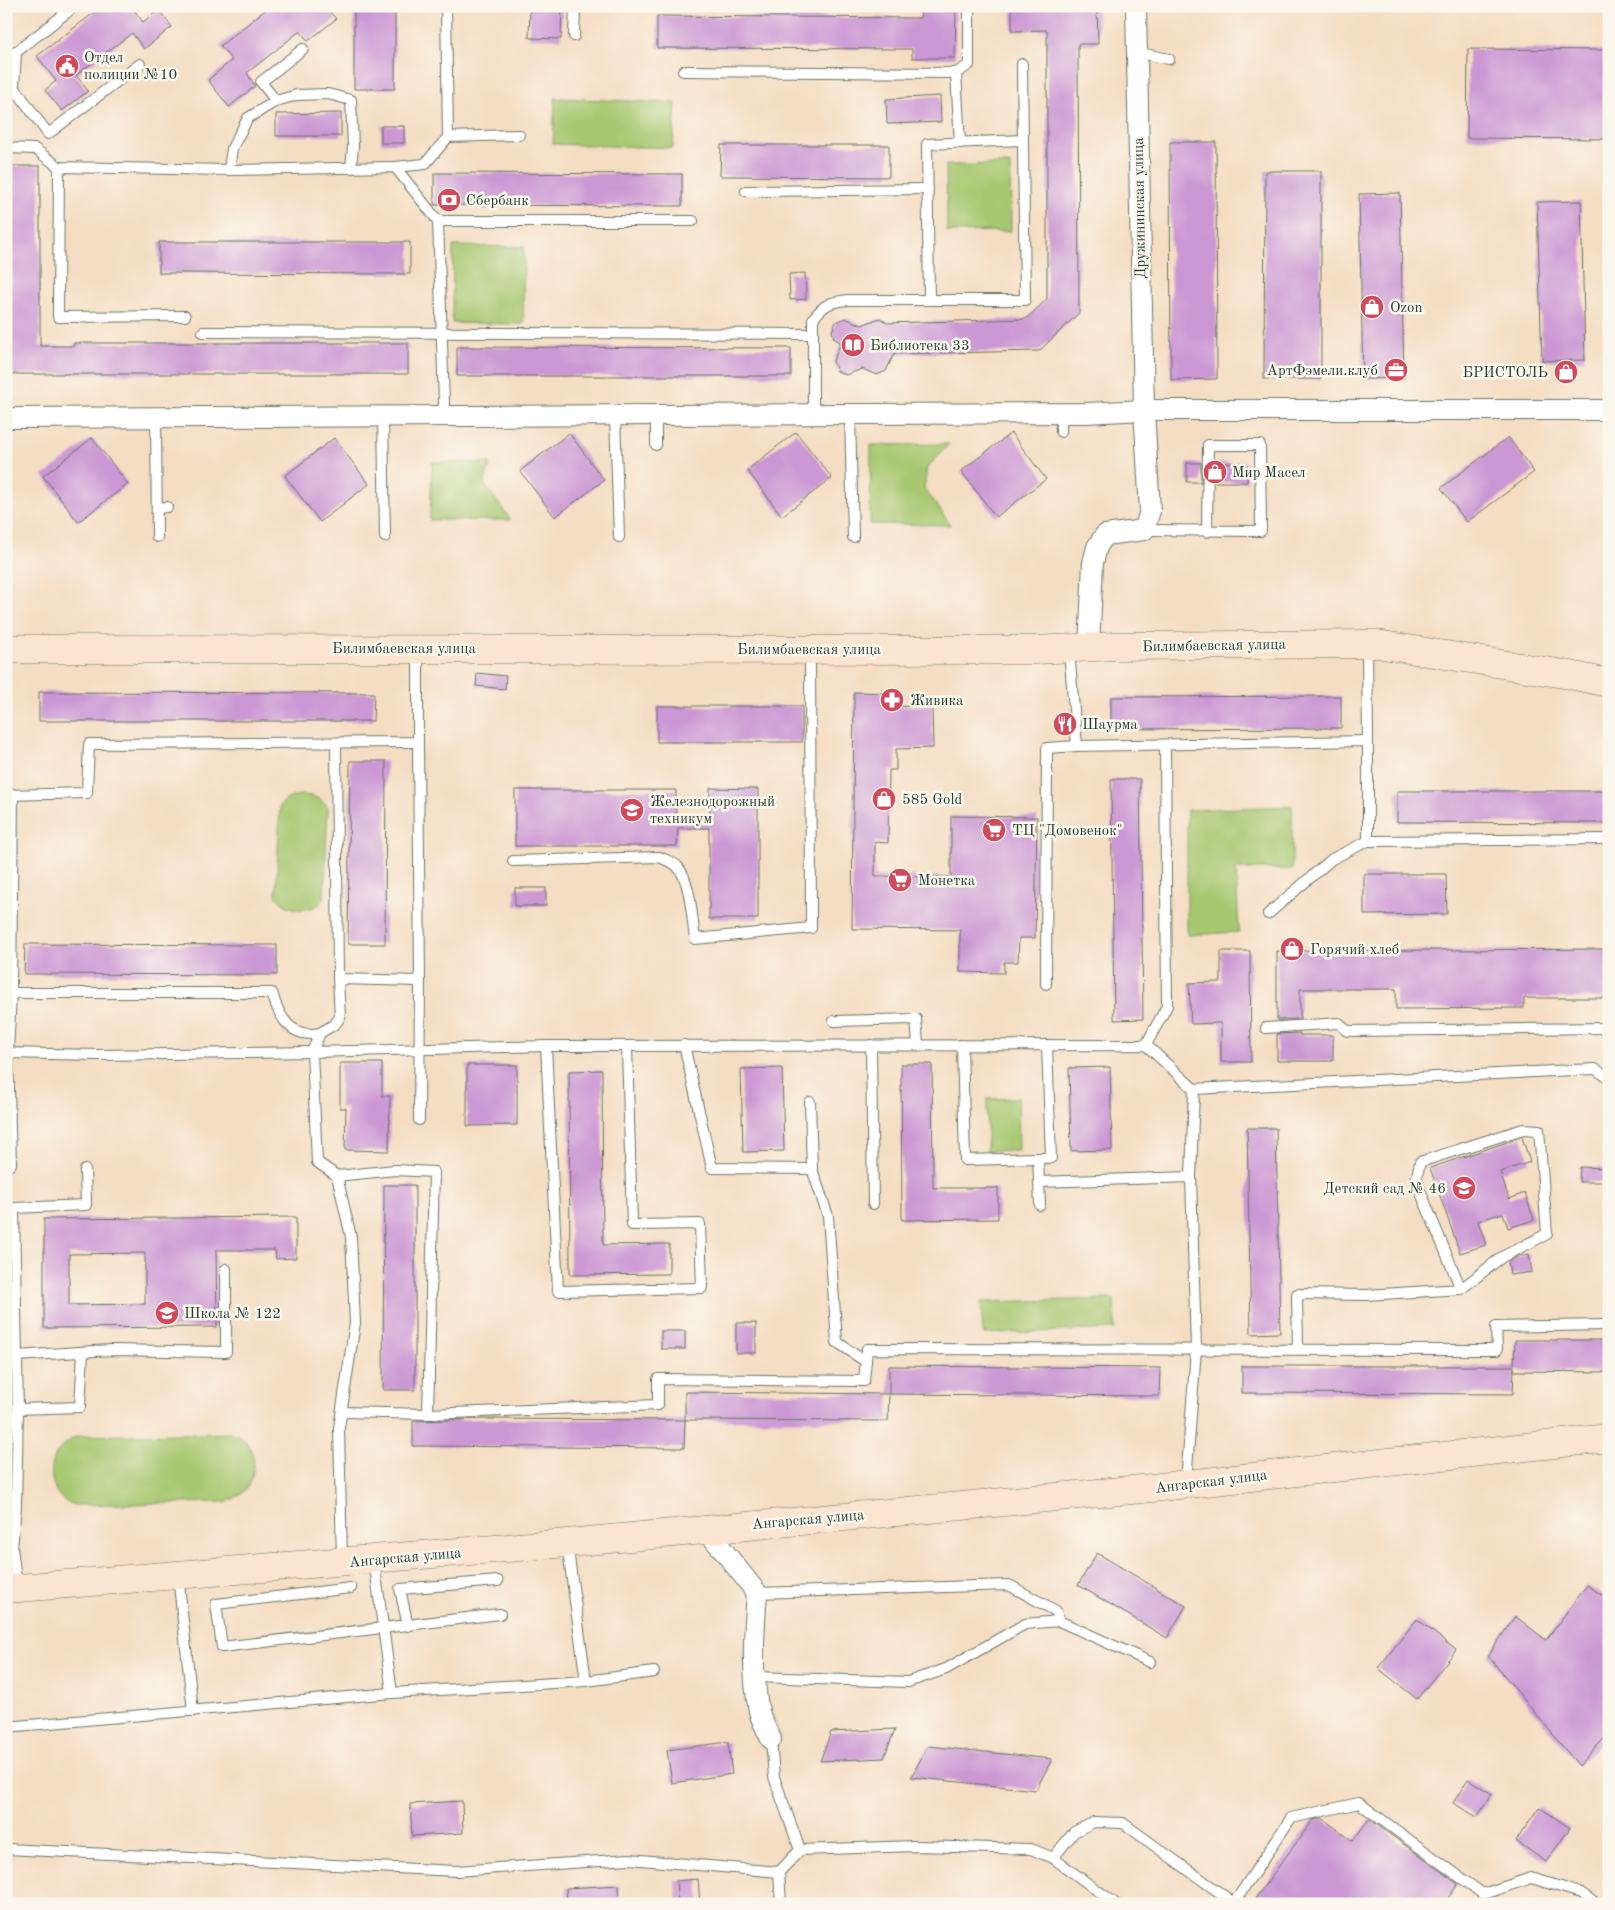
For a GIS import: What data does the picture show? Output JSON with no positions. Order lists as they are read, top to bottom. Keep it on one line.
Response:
{"streets":{"street":["Дружининская улица","Билимбаевская улица","Ангарская улица"]},"places":{"public building":["Отдел полиции №10"],"bank":["Сбербанк"],"shop":["Ozon","БРИСТОЛЬ","Мир Масел","585 Gold","Горячий хлеб"],"library":["Библиотека 33"],"office":["АртФэмели.клуб"],"pharmacy":["Живика"],"restaurant":["Шаурма"],"school or university":["Железнодорожный техникум","Детский сад № 46","Школа № 122"],"supermarket":["ТЦ \"Домовенок\"","Монетка"]}}
